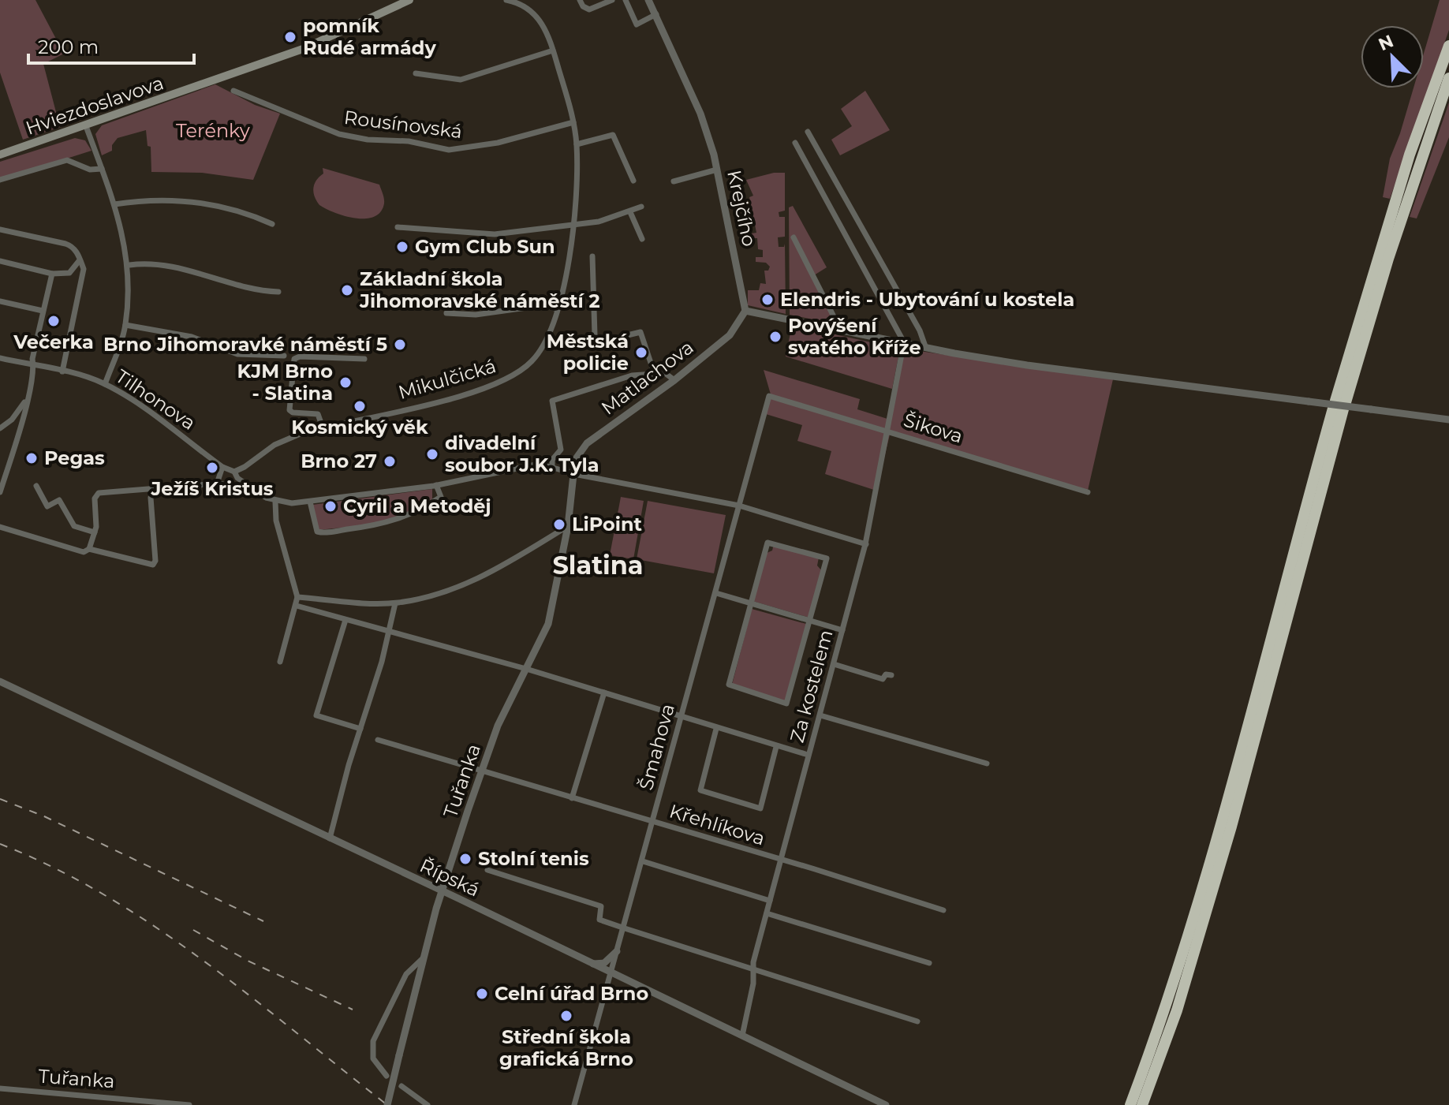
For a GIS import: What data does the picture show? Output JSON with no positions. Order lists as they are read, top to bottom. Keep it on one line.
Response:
{"streets":{"main road":["Hviezdoslavova"],"street":["Rousínovská","Krejčího","Matlachova","Mikulčická","Tilhonova","Šikova","Za kostelem","Šmahova","Tuřanka","Křehlíkova","Řípská"]},"crossings":[["Rousínovská","Mikulčická"],["Krejčího","Matlachova"],["Matlachova","Tuřanka"],["Mikulčická","Tilhonova"],["Šikova","Za kostelem"],["Šikova","Šmahova"],["Za kostelem","Křehlíkova"],["Za kostelem","Řípská"],["Šmahova","Křehlíkova"],["Šmahova","Řípská"],["Tuřanka","Křehlíkova"],["Tuřanka","Řípská"]],"districts":["Slatina"],"parks":["Terénky"],"places":["pomník Rudé armády","Gym Club Sun","Základní škola Jihomoravské náměstí 2","Elendris - Ubytování u kostela","Večerka","Povýšení svatého Kříže","Brno Jihomoravké náměstí 5","Městská policie","KJM Brno - Slatina","Kosmický věk","divadelní soubor J.K. Tyla","Pegas","Brno 27","Ježíš Kristus","Cyril a Metoděj","LiPoint","Stolní tenis","Celní úřad Brno","Střední škola grafická Brno"],"scale_bar":"200 m","north":"top left"}
